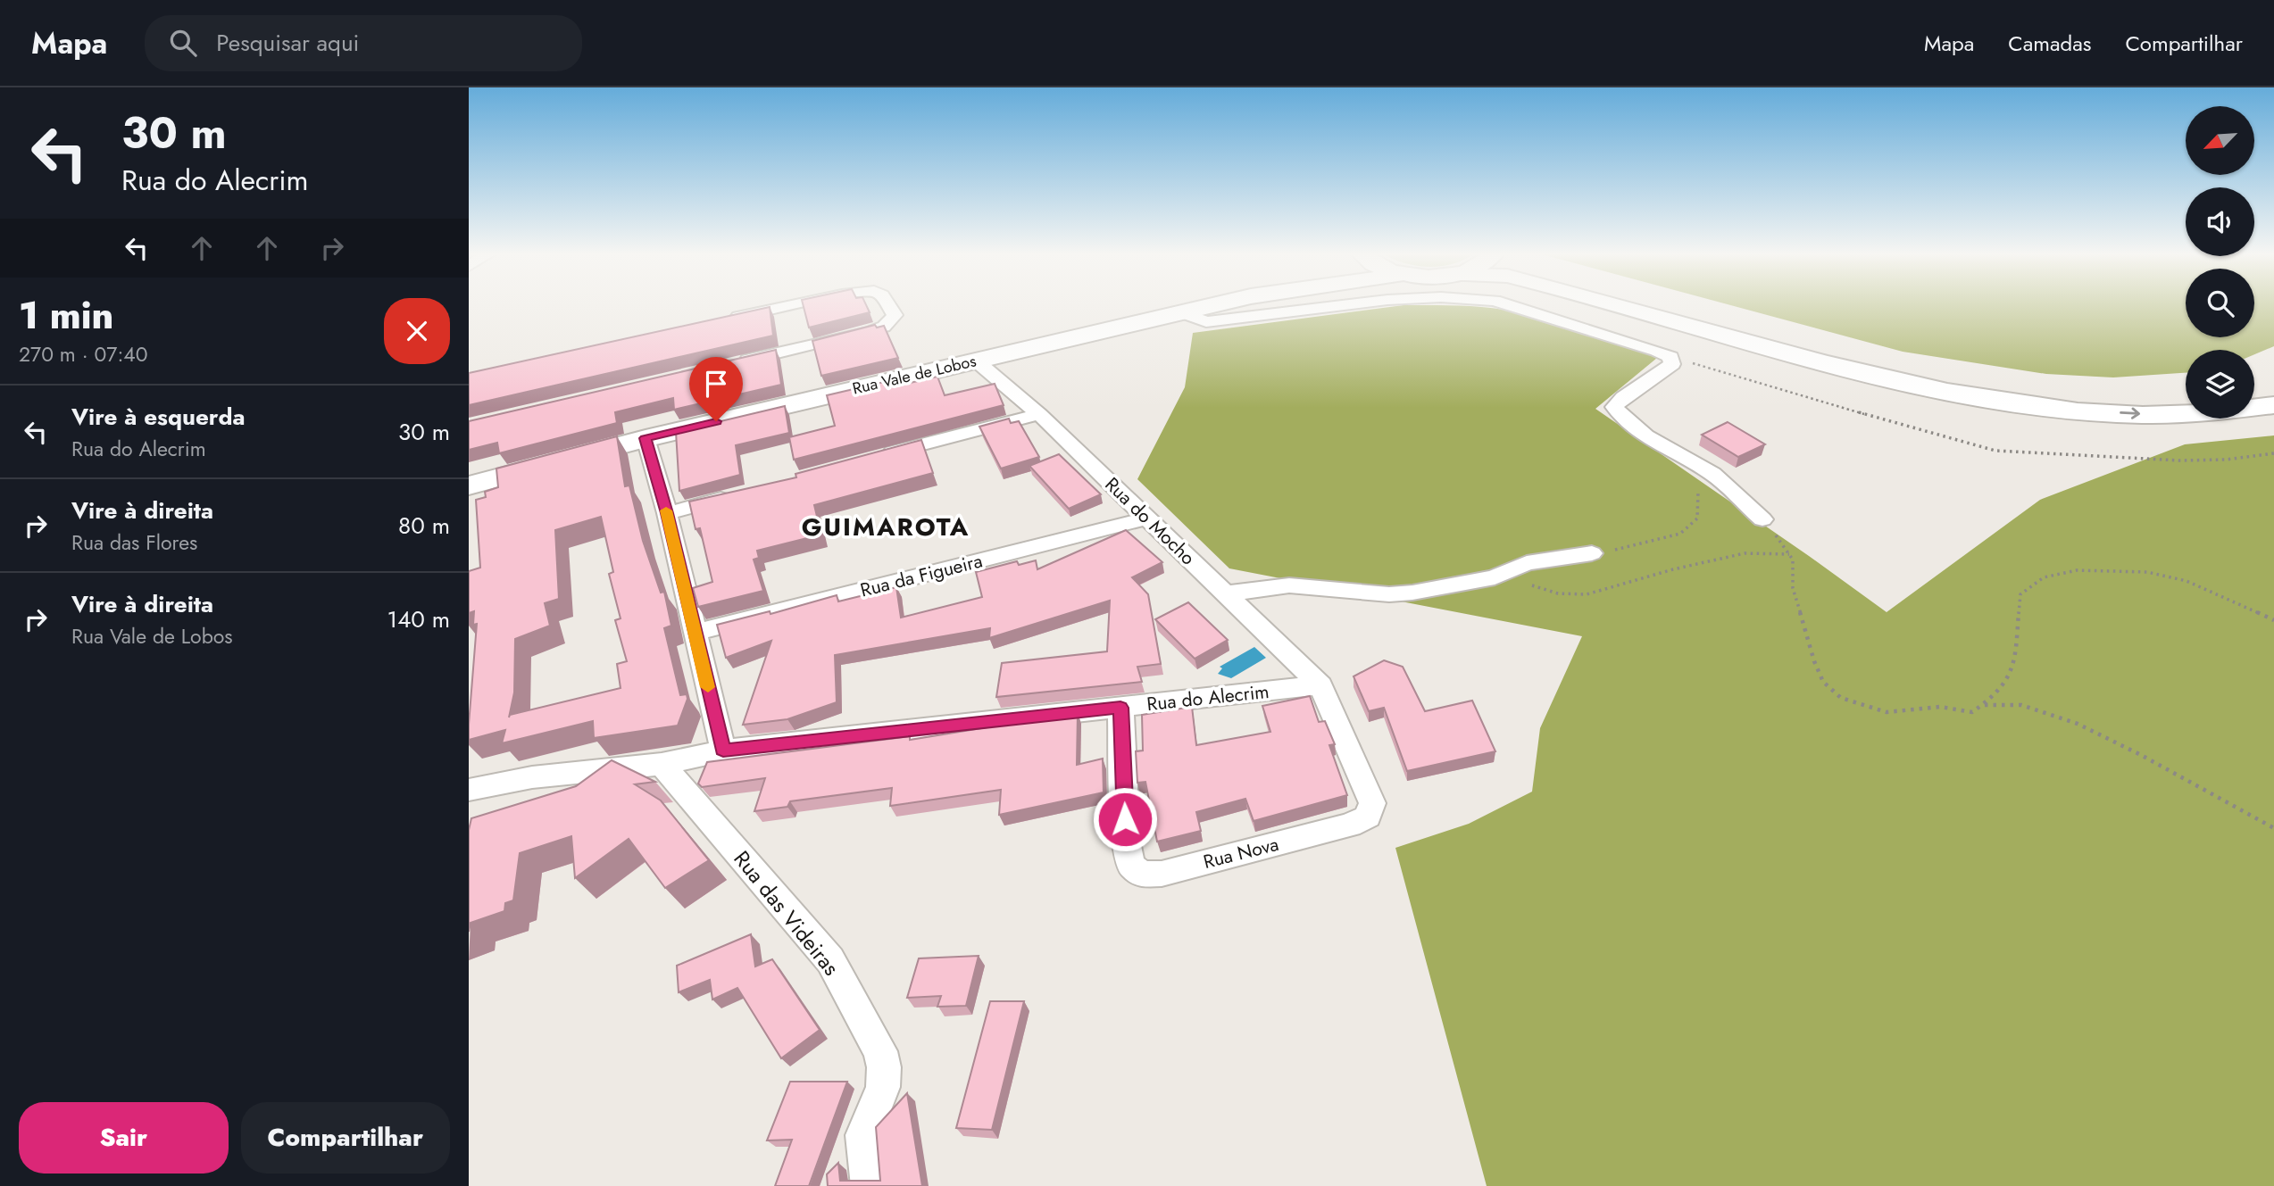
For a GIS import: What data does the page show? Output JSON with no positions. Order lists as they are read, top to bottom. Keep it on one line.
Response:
{"streets":{"main road":["Rua Vale de Lobos"],"street":["Rua do Mocho","Rua da Figueira","Rua do Alecrim","Rua Nova","Rua das Videiras"]},"crossings":[["Rua Vale de Lobos","Rua do Mocho"],["Rua do Mocho","Rua da Figueira"],["Rua do Mocho","Rua do Alecrim"],["Rua do Mocho","Rua Nova"],["Rua do Alecrim","Rua Nova"],["Rua do Alecrim","Rua das Videiras"]],"districts":["GUIMAROTA"],"north":"bottom left","page":{"header":"Mapa","search":"Pesquisar aqui","nav":["Mapa","Camadas","Compartilhar"],"turn":["30 m","Rua do Alecrim"],"heading":["1 min","270 m · 07:40"],"list":[{"name":"Vire à esquerda","note":"Rua do Alecrim","value":"30 m"},{"name":"Vire à direita","note":"Rua das Flores","value":"80 m"},{"name":"Vire à direita","note":"Rua Vale de Lobos","value":"140 m"}],"buttons":["Sair","Compartilhar"]}}
